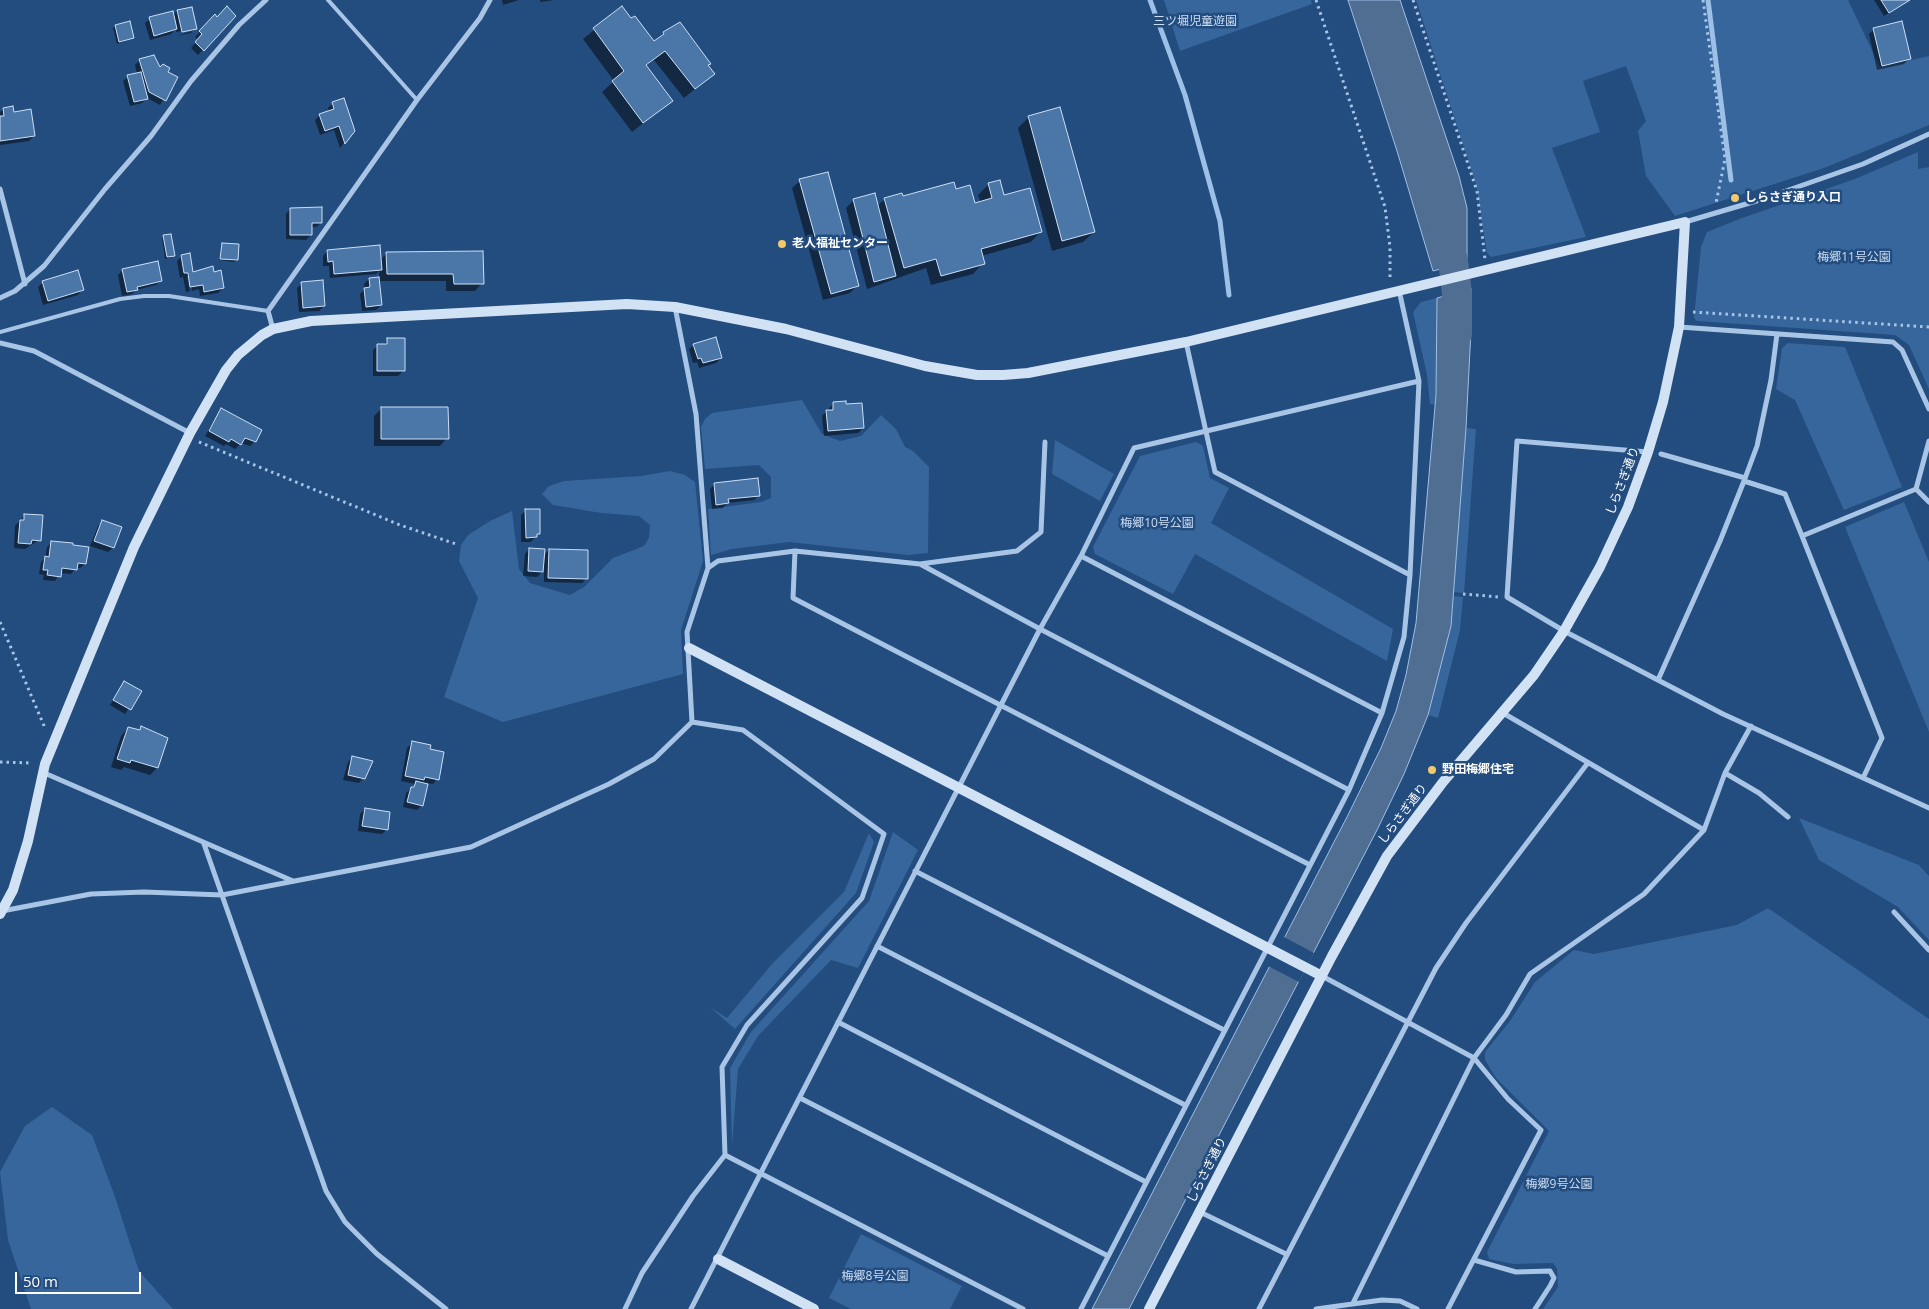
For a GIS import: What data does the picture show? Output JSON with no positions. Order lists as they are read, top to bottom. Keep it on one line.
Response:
{"streets":{"street":["しらさぎ通り"]},"parks":["三ツ堀児童遊園","梅郷11号公園","梅郷10号公園","梅郷9号公園","梅郷8号公園"],"places":["しらさぎ通り入口","老人福祉センター","野田梅郷住宅"],"scale_bar":"50 m"}
